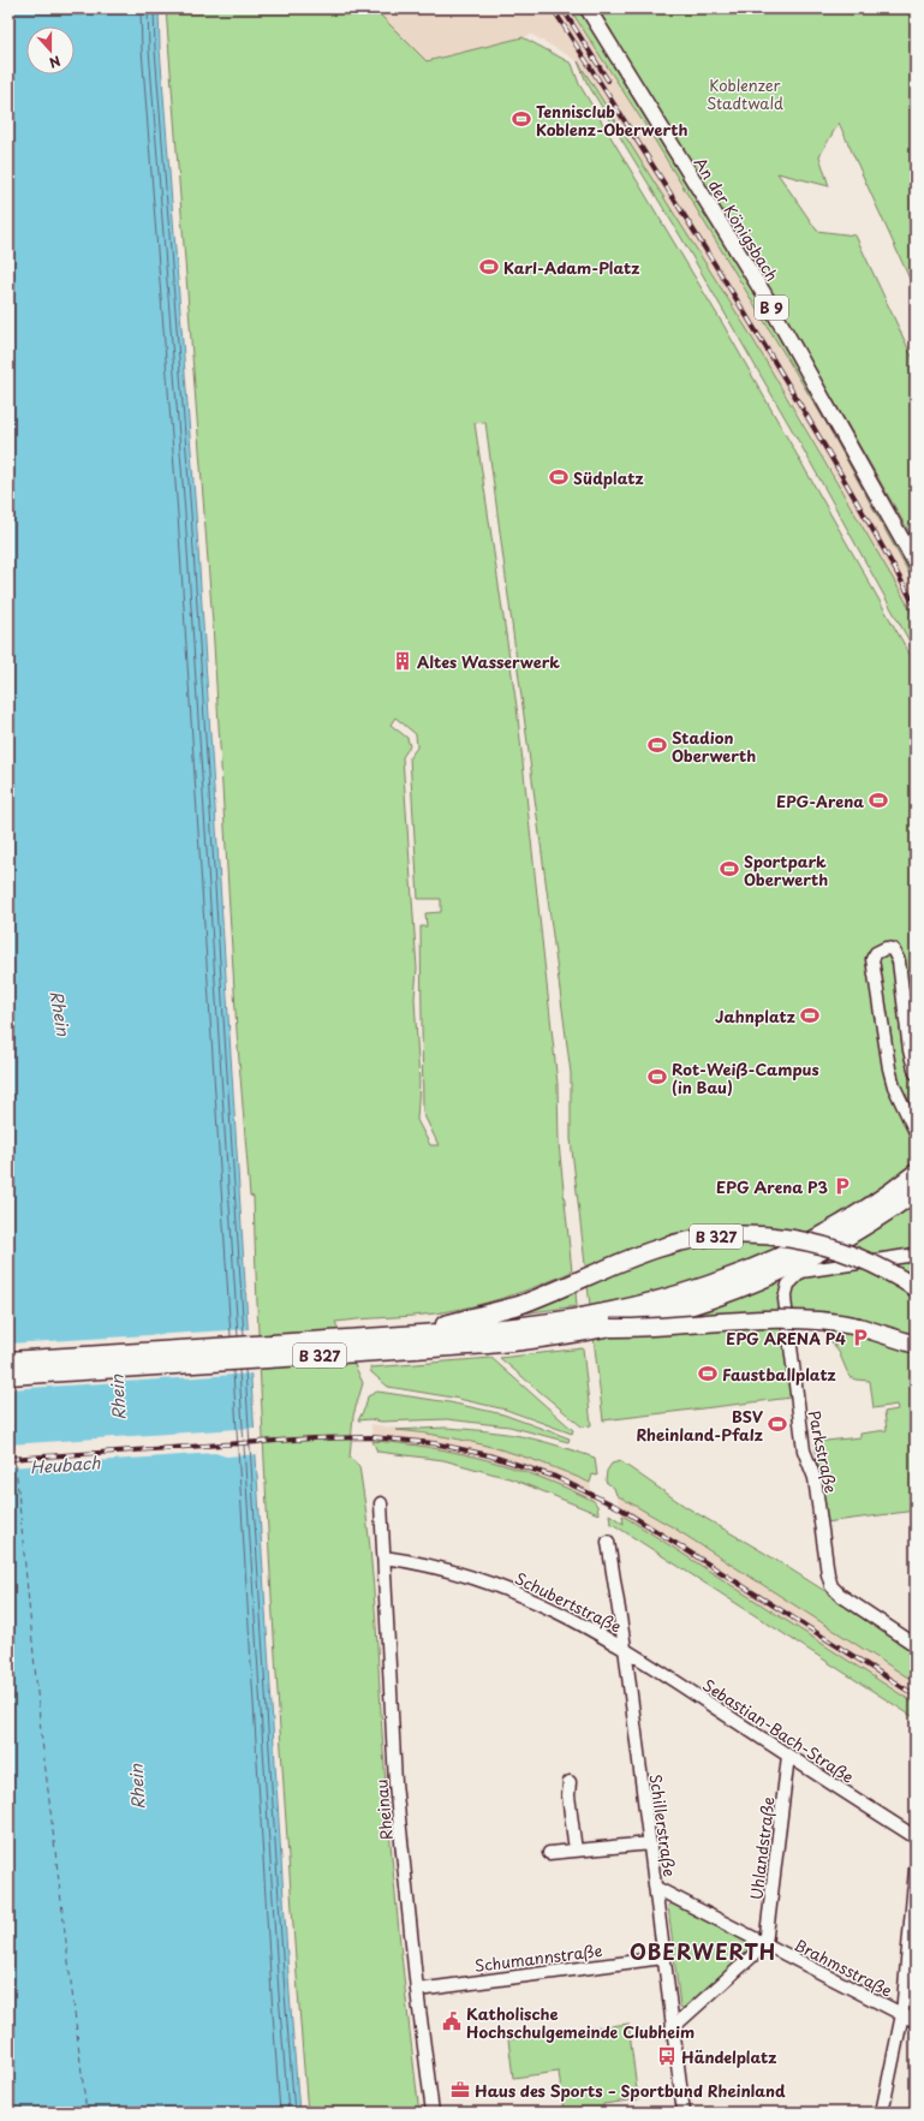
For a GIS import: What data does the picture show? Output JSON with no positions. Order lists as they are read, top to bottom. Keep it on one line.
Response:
{"streets":{"highway":["B 327"],"main road":["An der Königsbach","B 9"],"street":["Parkstraße","Schubertstraße","Sebastian-Bach-Straße","Rheinau","Schillerstraße","Uhlandstraße","Schumannstraße","Brahmsstraße"]},"crossings":[["Schubertstraße","Sebastian-Bach-Straße"],["Schubertstraße","Rheinau"],["Schubertstraße","Schillerstraße"],["Sebastian-Bach-Straße","Schillerstraße"],["Sebastian-Bach-Straße","Uhlandstraße"],["Rheinau","Schumannstraße"],["Schillerstraße","Schumannstraße"],["Schillerstraße","Brahmsstraße"],["Uhlandstraße","Brahmsstraße"]],"districts":["OBERWERTH"],"water":["Rhein","Heubach"],"parks":["Koblenzer Stadtwald"],"places":{"sports":["Tennisclub Koblenz-Oberwerth","Karl-Adam-Platz","Südplatz","Stadion Oberwerth","EPG-Arena","Sportpark Oberwerth","Jahnplatz","Rot-Weiß-Campus (in Bau)","Faustballplatz","BSV Rheinland-Pfalz"],"building":["Altes Wasserwerk"],"parking":["EPG Arena P3","EPG ARENA P4"],"public building":["Katholische Hochschulgemeinde Clubheim"],"bus stop":["Händelplatz"],"office":["Haus des Sports – Sportbund Rheinland"]},"north":"bottom"}
